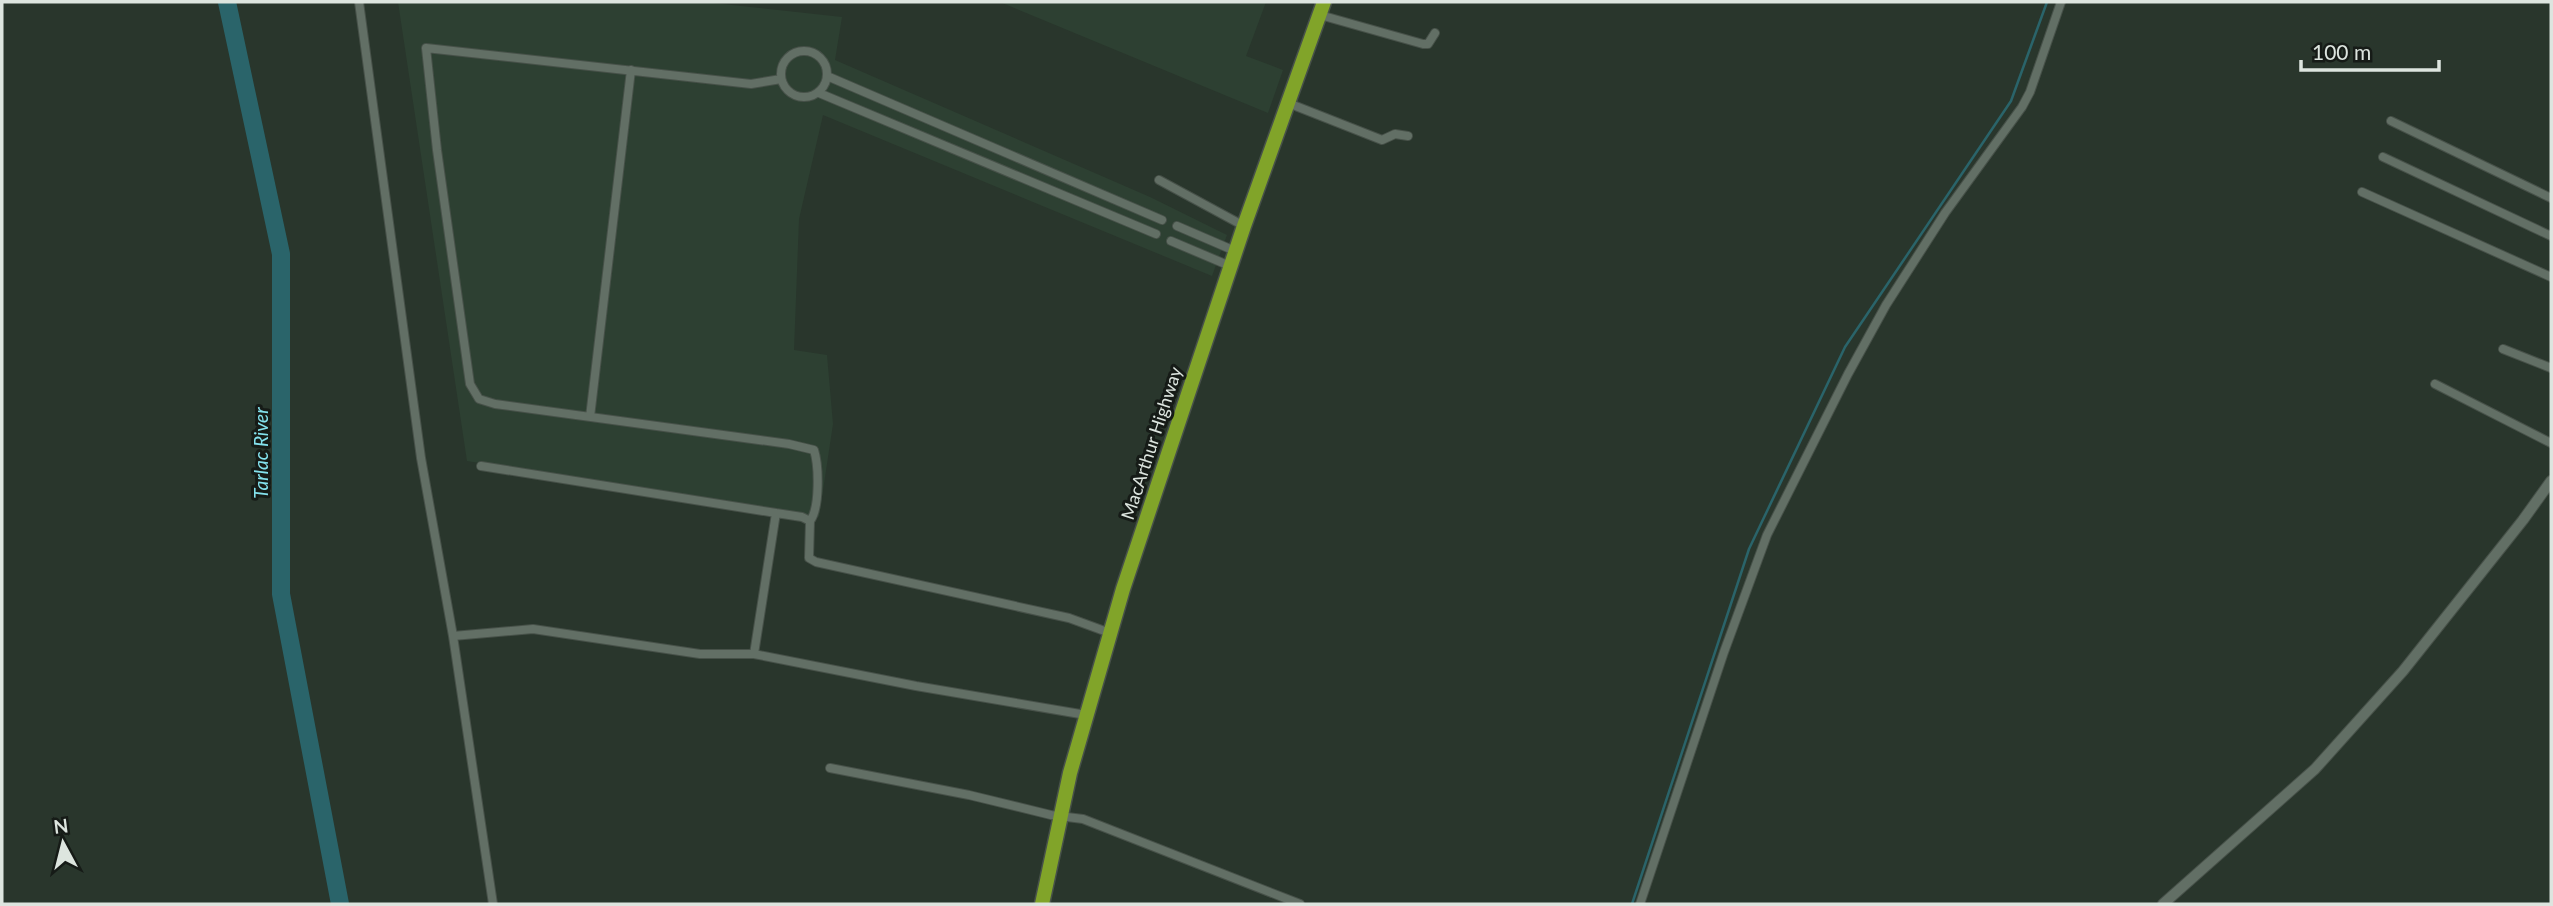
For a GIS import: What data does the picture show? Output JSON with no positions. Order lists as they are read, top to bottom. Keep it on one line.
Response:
{"streets":{"highway":["MacArthur Highway"]},"water":["Tarlac River"],"scale_bar":"100 m","north":"top"}
